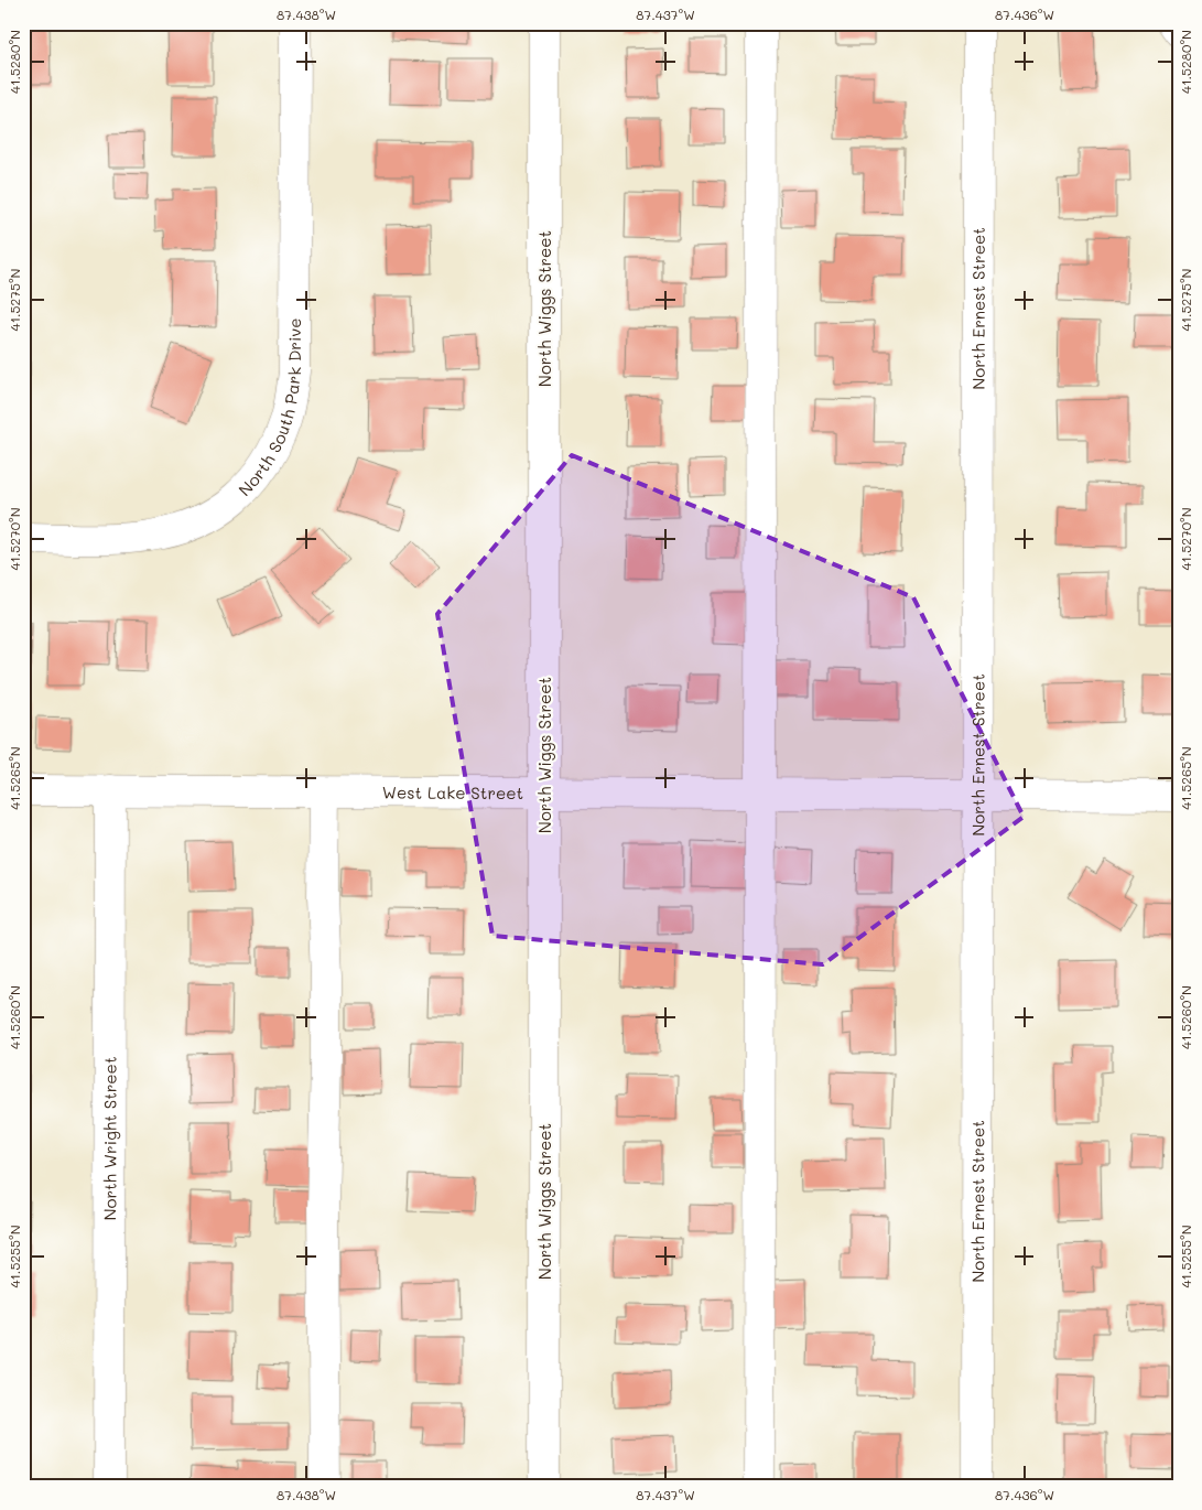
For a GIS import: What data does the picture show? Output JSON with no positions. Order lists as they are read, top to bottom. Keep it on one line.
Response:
{"streets":{"street":["North Wiggs Street","North Ernest Street","North South Park Drive","West Lake Street","North Wright Street"]},"crossings":[["North Wiggs Street","West Lake Street"],["North Ernest Street","West Lake Street"],["West Lake Street","North Wright Street"]],"coordinates":["87.438°W","87.437°W","87.436°W","41.5280°N","41.5275°N","41.5270°N","41.5265°N","41.5260°N","41.5255°N"]}
